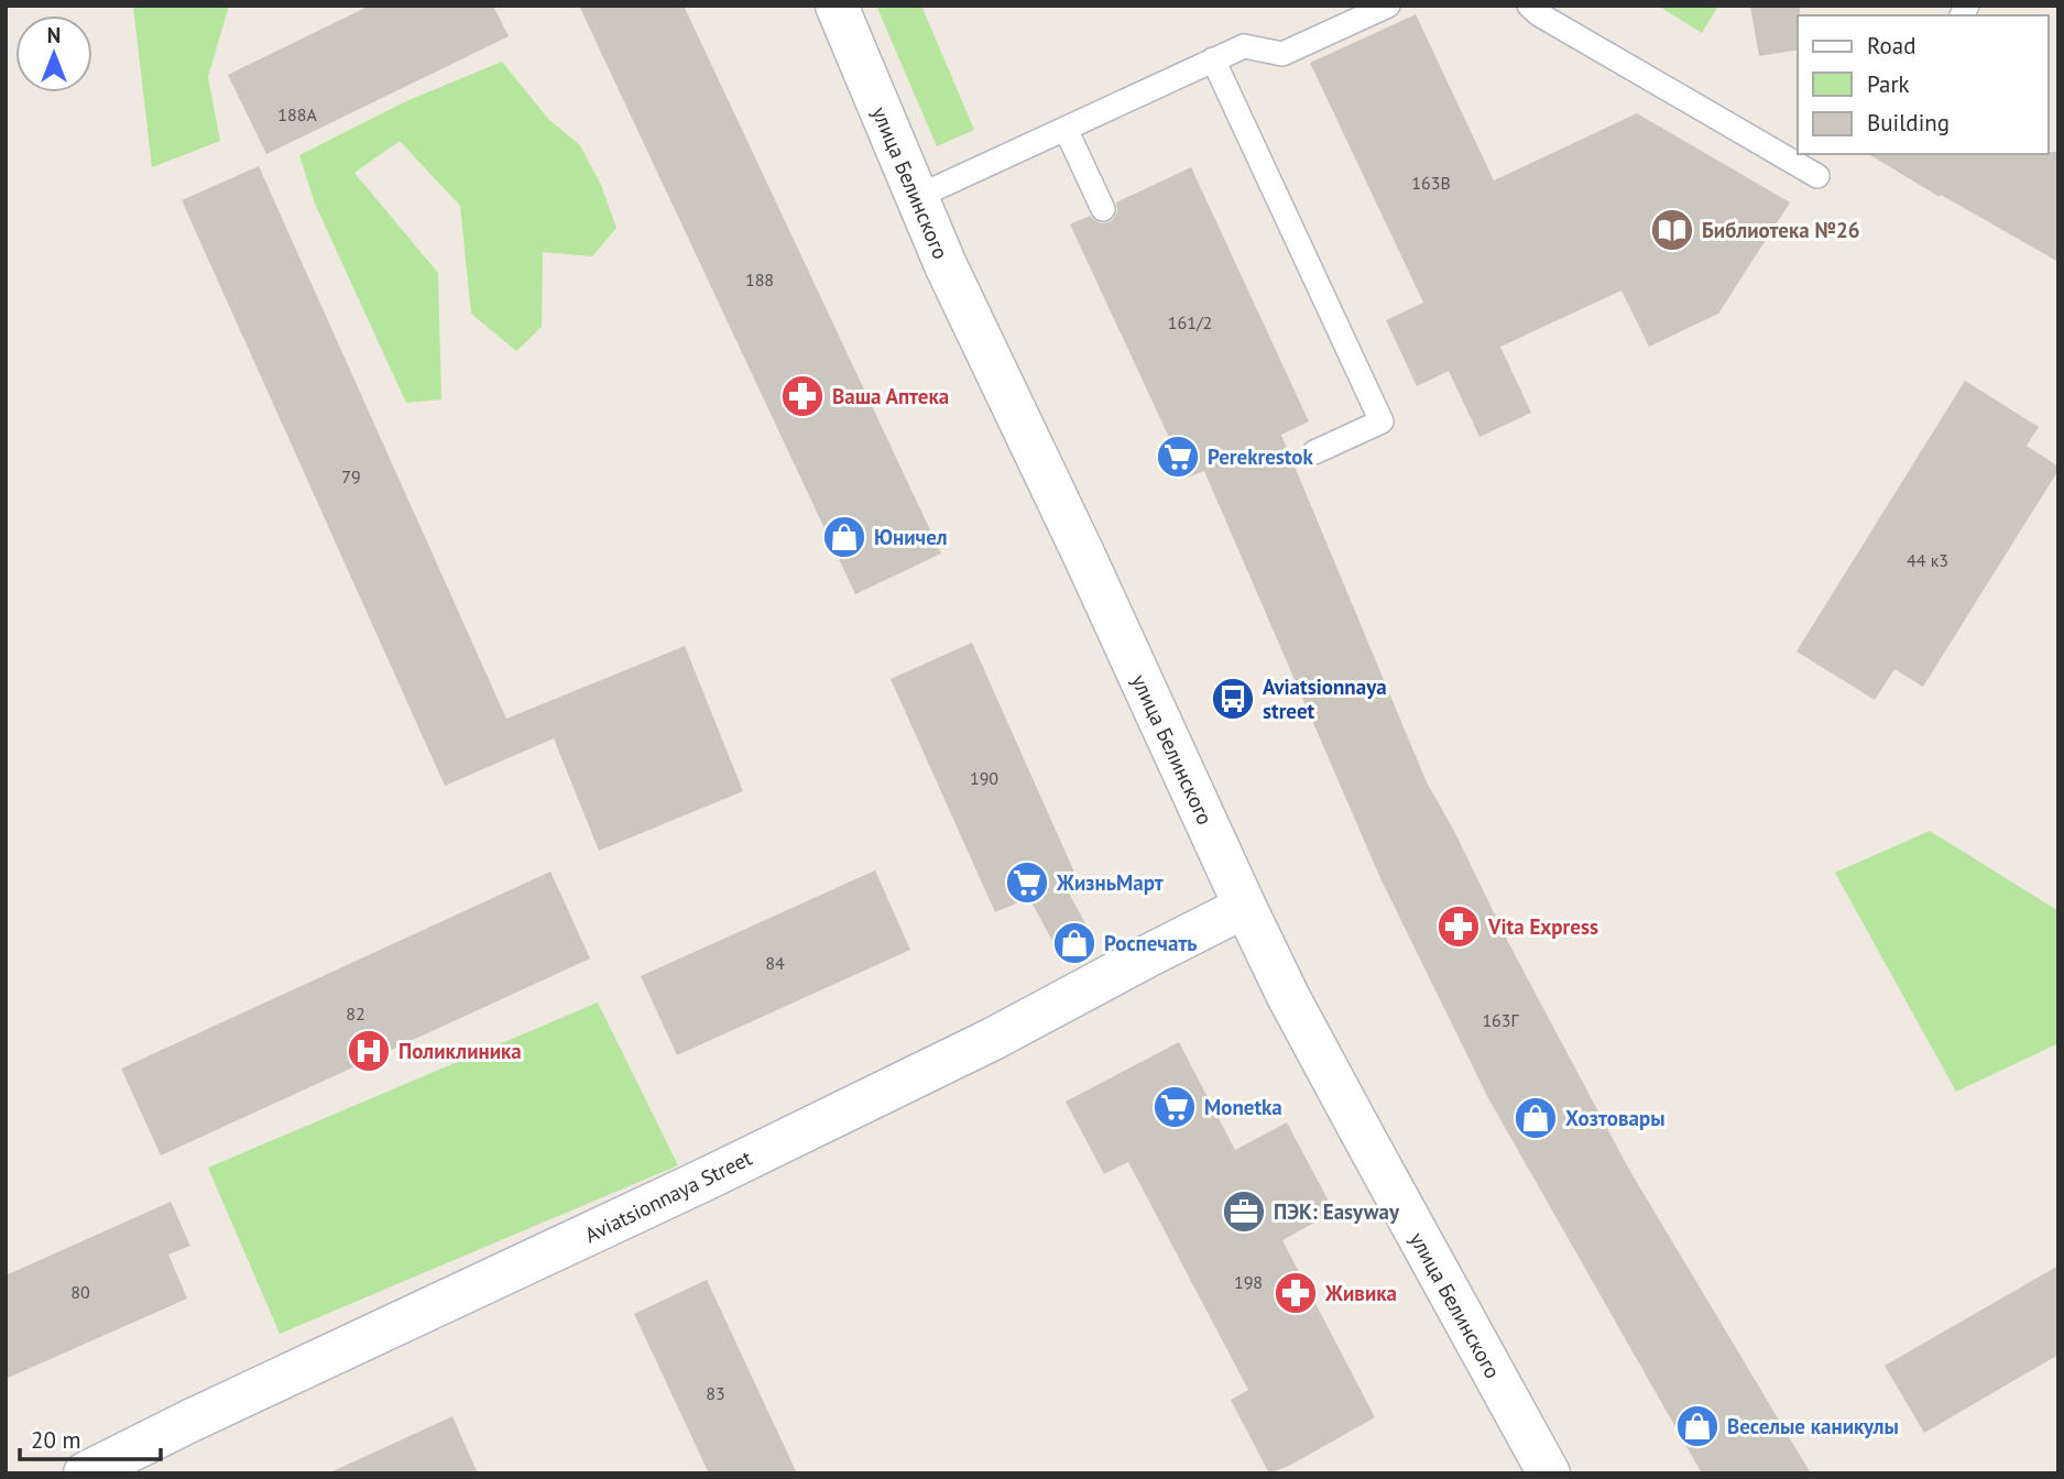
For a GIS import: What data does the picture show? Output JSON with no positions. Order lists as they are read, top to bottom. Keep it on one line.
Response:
{"streets":{"main road":["улица Белинского","Aviatsionnaya Street"]},"crossings":[["улица Белинского","Aviatsionnaya Street"]],"places":{"library":["Библиотека №26"],"pharmacy":["Ваша Аптека","Vita Express","Живика"],"supermarket":["Perekrestok","ЖизньМарт","Monetka"],"shop":["Юничел","Роспечать","Хозтовары","Веселые каникулы"],"bus stop":["Aviatsionnaya street"],"hospital":["Поликлиника"],"office":["ПЭК: Easyway"]},"house_numbers":["188А","163В","188","161/2","79","44 к3","190","84","82","163Г","198","80","83"],"legend":["Road","Park","Building"],"scale_bar":"20 m","north":"top"}
